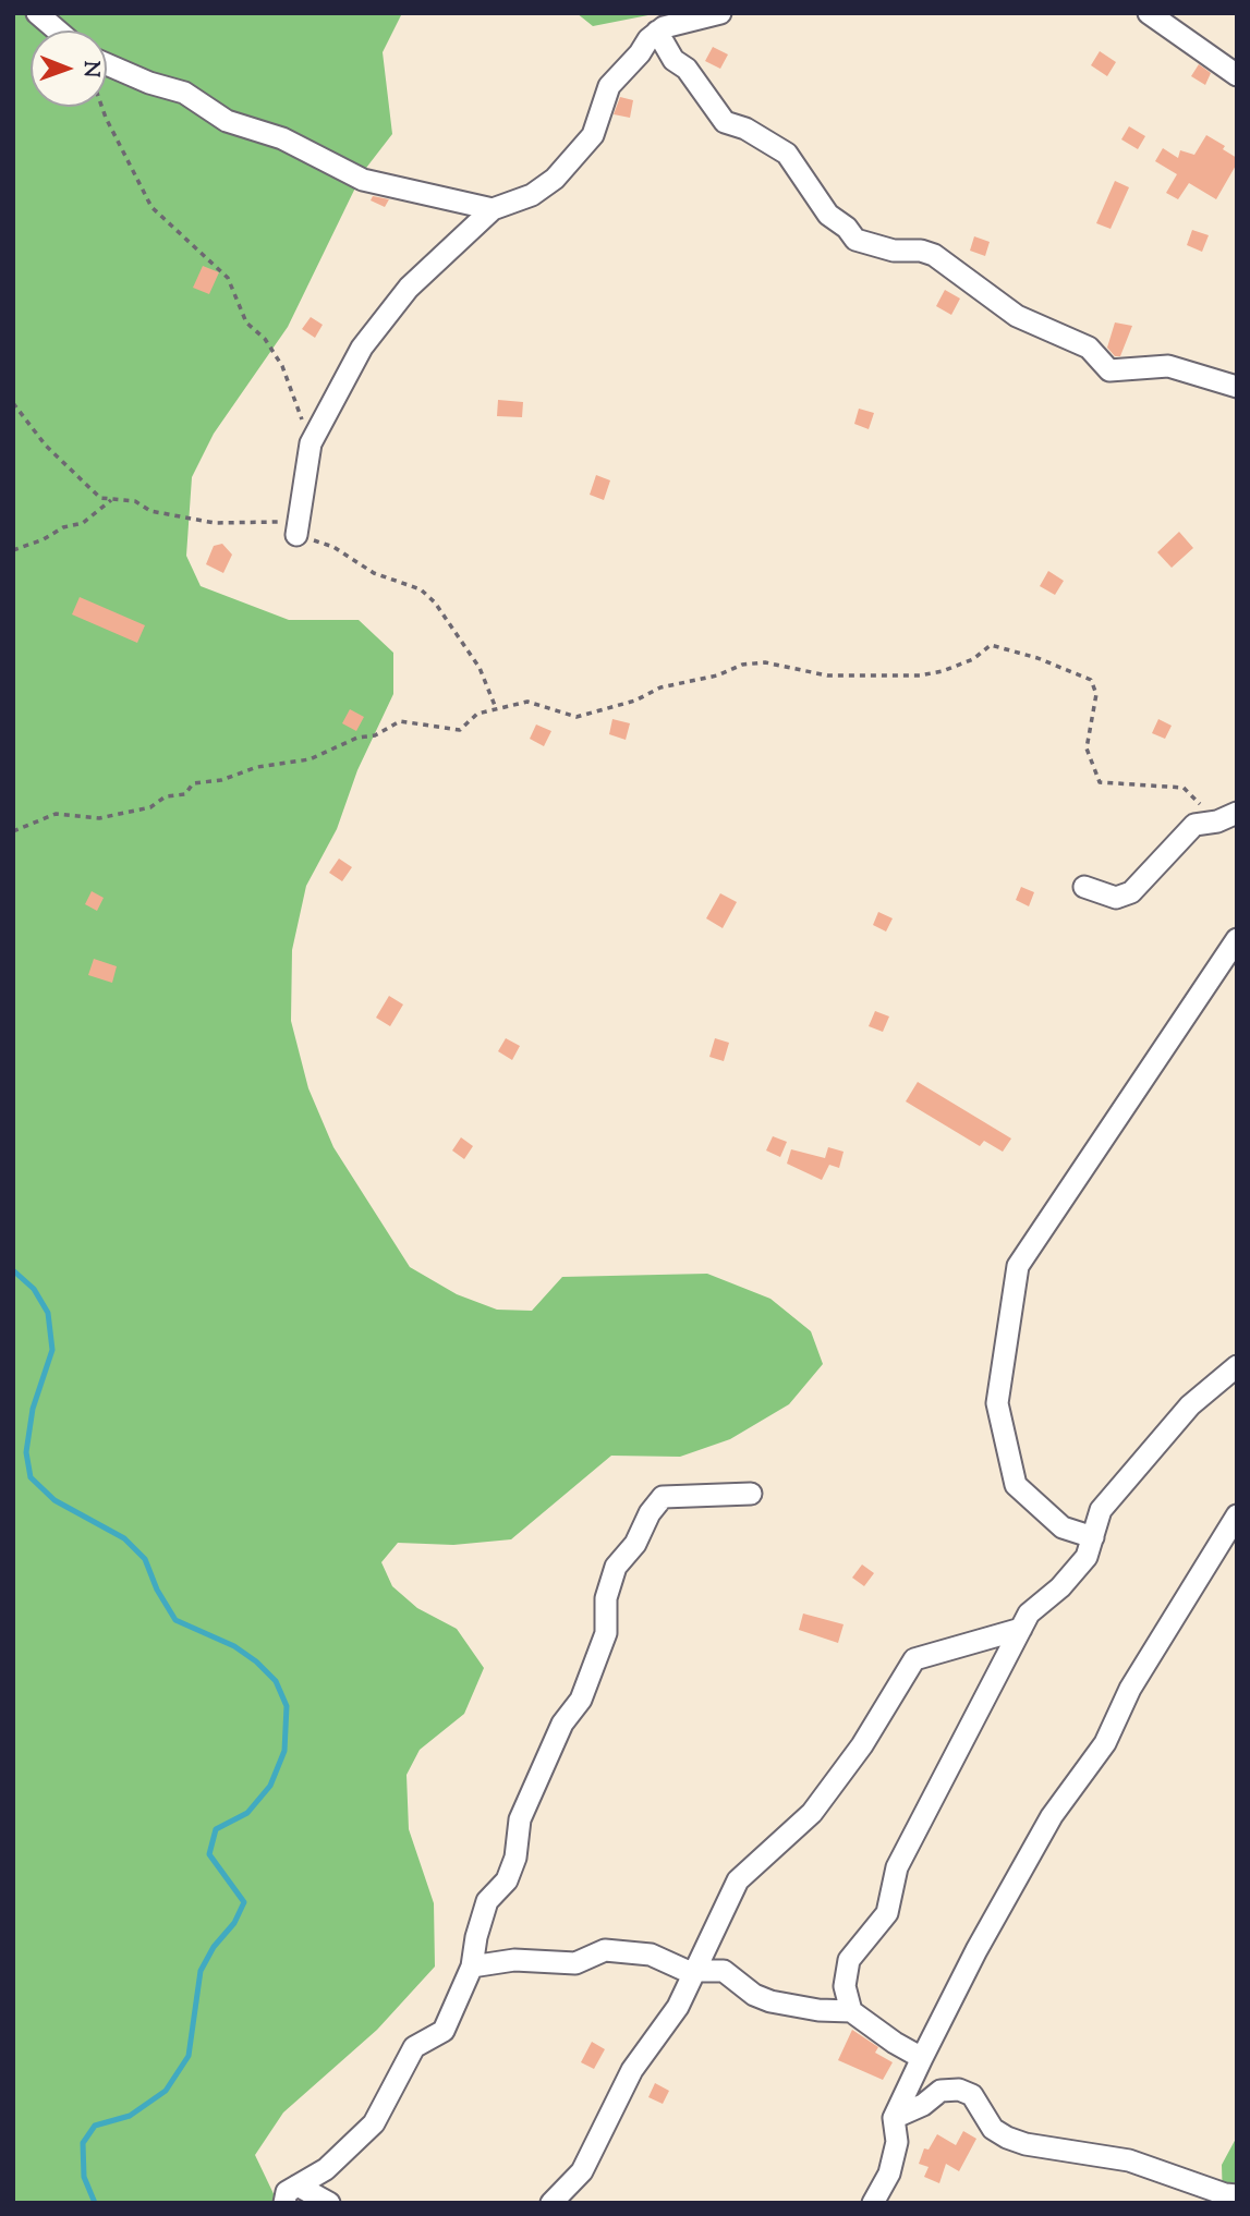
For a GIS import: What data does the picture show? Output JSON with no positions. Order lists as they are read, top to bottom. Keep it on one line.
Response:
{"north":"right"}
